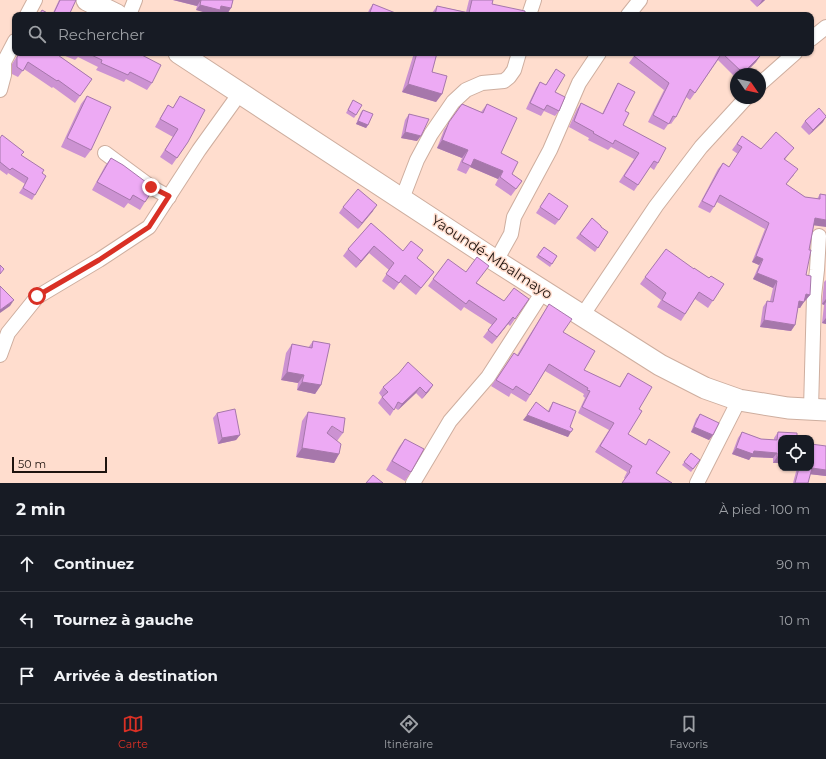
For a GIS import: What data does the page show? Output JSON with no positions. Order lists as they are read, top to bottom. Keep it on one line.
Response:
{"streets":{"highway":["Yaoundé-Mbalmayo"]},"scale_bar":"50 m","north":"bottom right","page":{"search":"Rechercher","scale":"50 m","heading":["2 min","À pied · 100 m"],"list":[["Continuez","90 m"],["Tournez à gauche","10 m"],"Arrivée à destination"],"nav":["Carte","Itinéraire","Favoris"]}}
